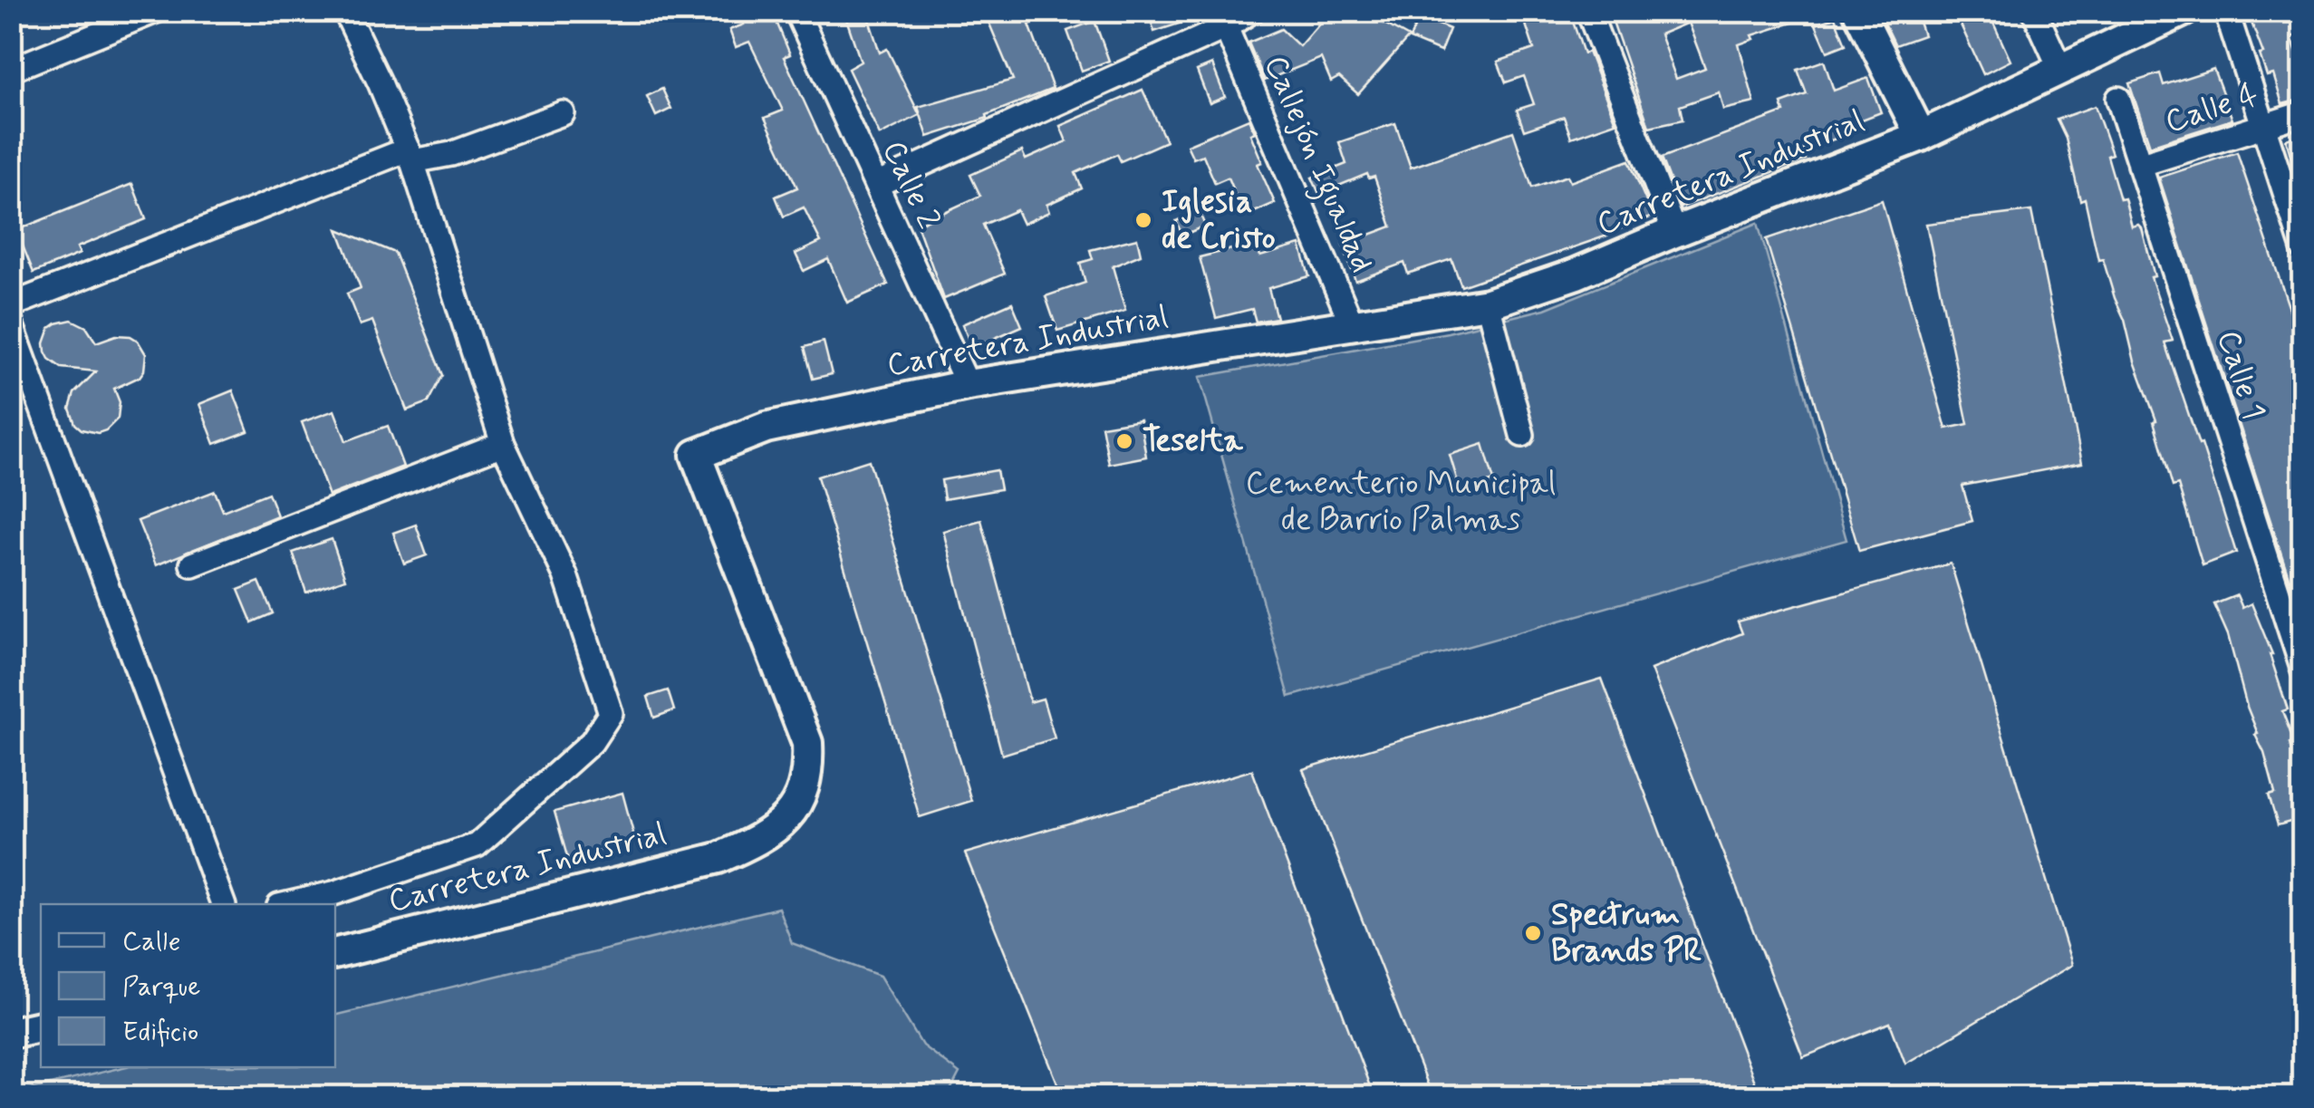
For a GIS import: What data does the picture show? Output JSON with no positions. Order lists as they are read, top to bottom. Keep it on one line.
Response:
{"streets":{"street":["Calle 4","Callejón Igualdad","Carretera Industrial","Calle 2","Calle 1"]},"crossings":[["Calle 4","Calle 1"],["Callejón Igualdad","Carretera Industrial"],["Carretera Industrial","Calle 2"]],"parks":["Cementerio Municipal de Barrio Palmas"],"places":["Iglesia de Cristo","Teselta","Spectrum Brands PR"],"legend":["Calle","Parque","Edificio"]}
